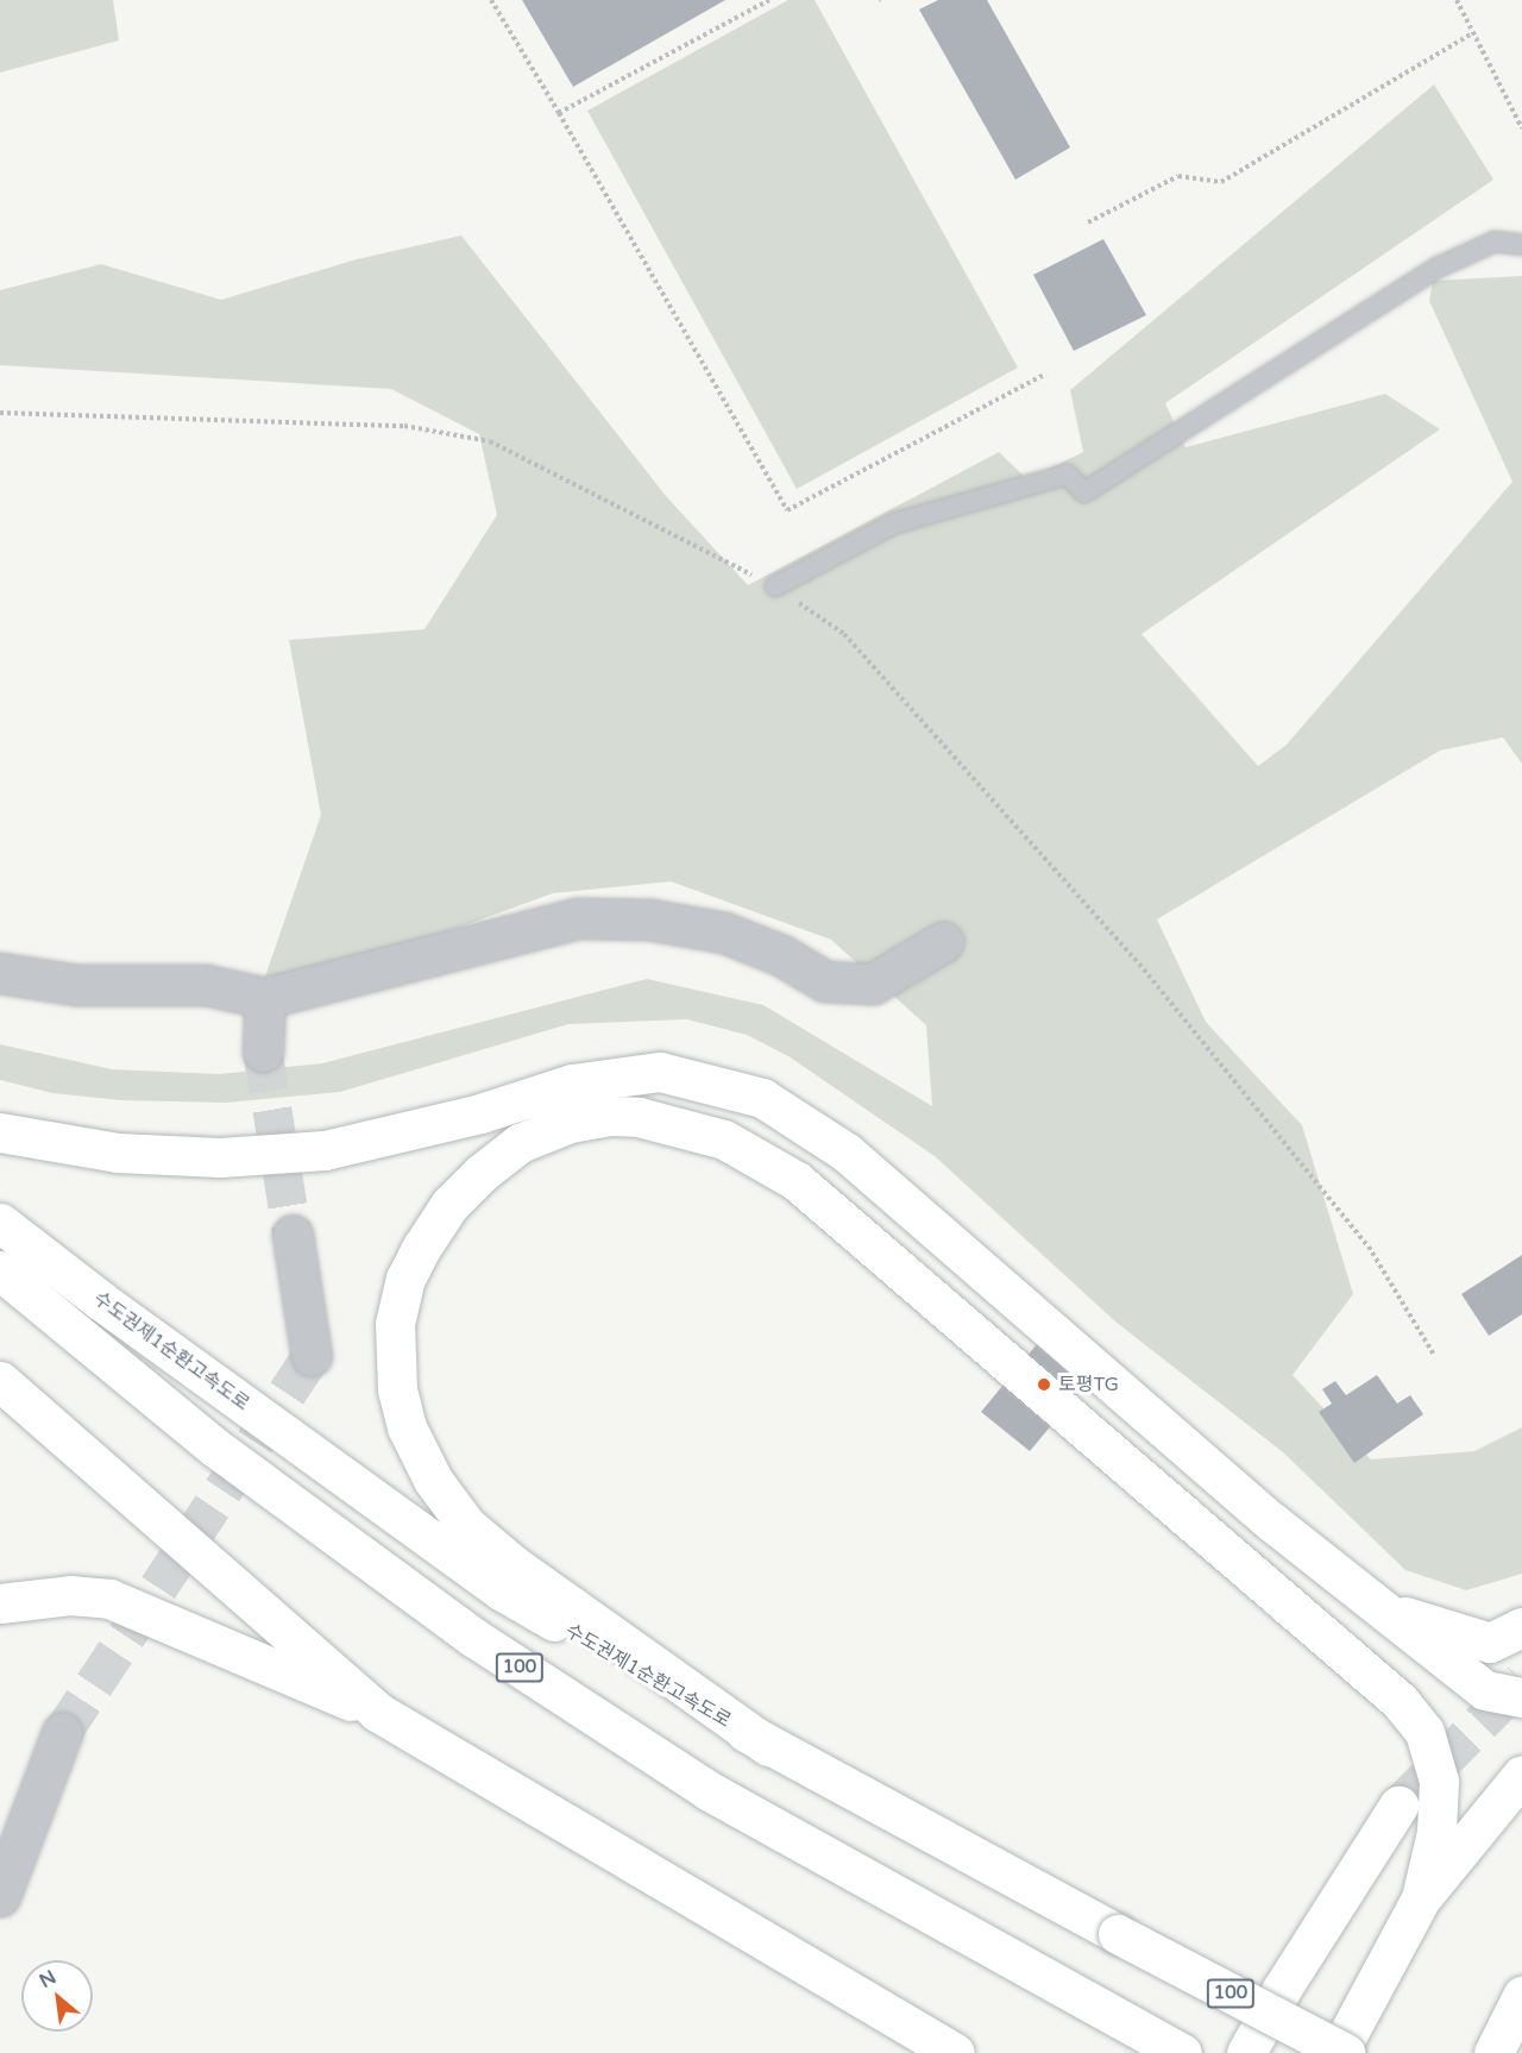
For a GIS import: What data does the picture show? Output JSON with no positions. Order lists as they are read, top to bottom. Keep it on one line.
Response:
{"streets":{"highway":["수도권제1순환고속도로","100"]},"places":["토평TG"],"north":"top left"}
